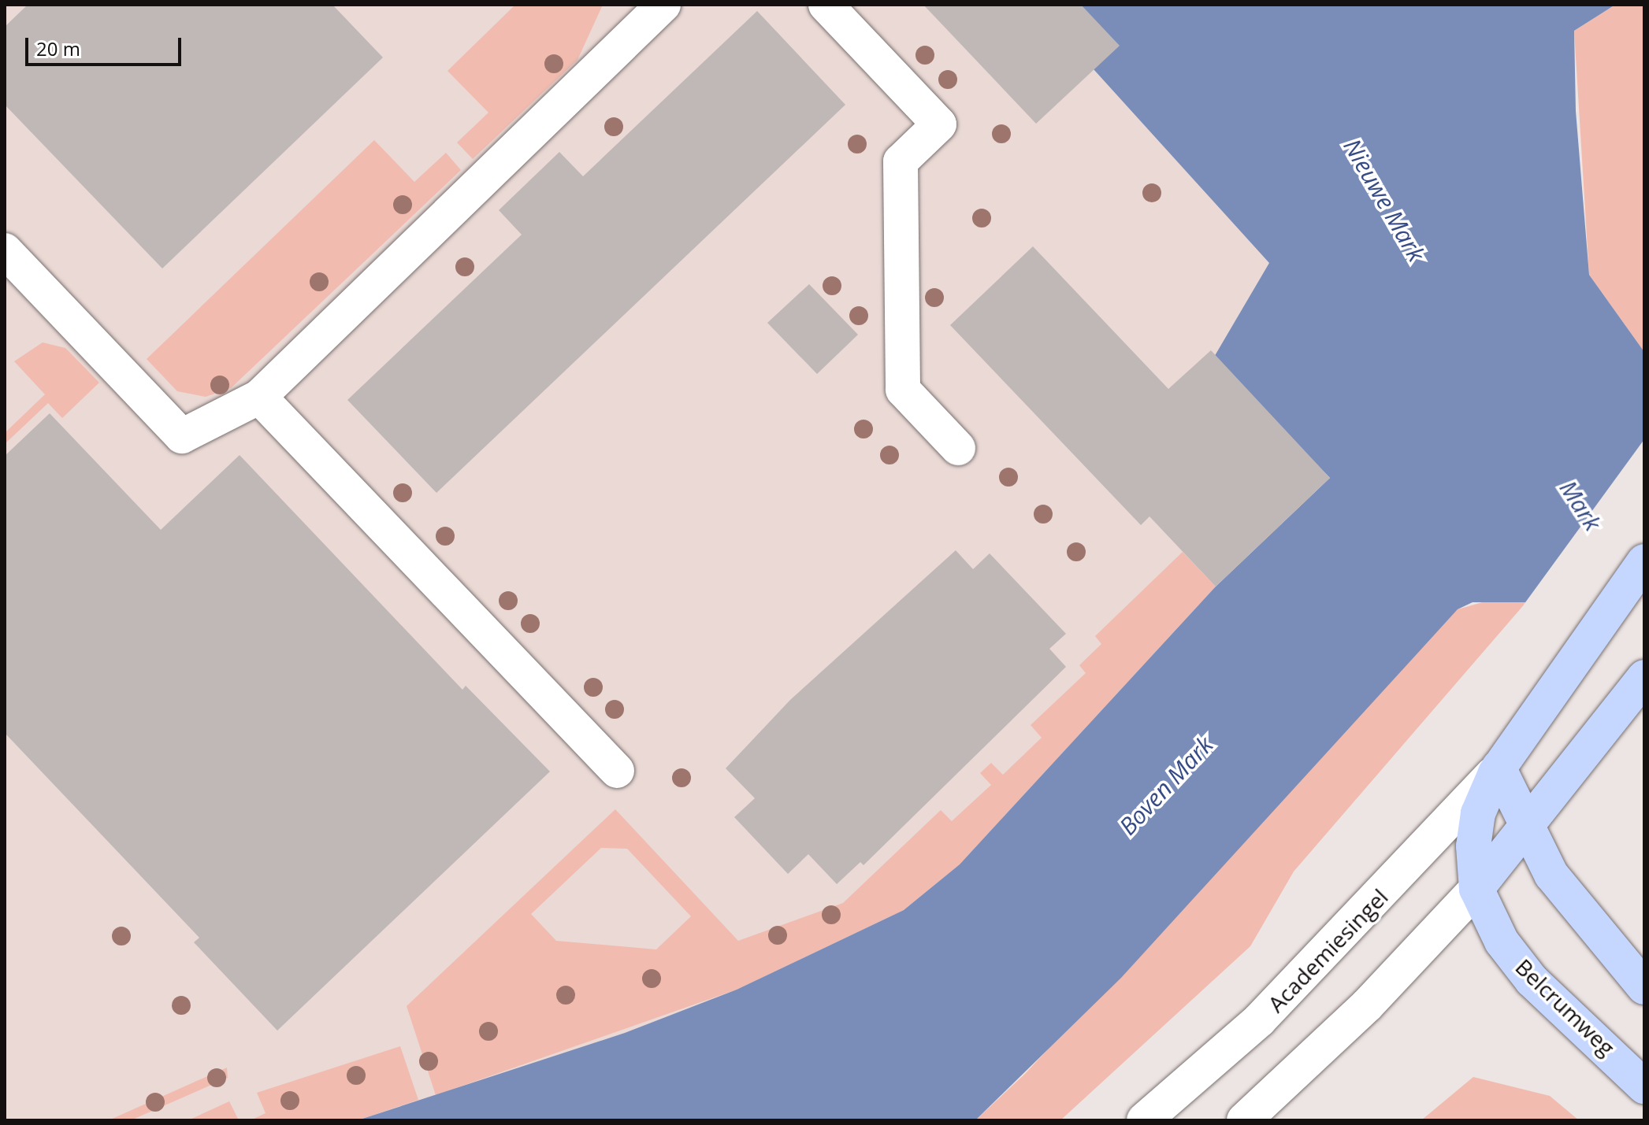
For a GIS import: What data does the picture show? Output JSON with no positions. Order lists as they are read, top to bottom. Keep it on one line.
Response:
{"streets":{"main road":["Academiesingel","Belcrumweg"]},"crossings":[["Academiesingel","Belcrumweg"]],"water":["Nieuwe Mark","Mark","Boven Mark"],"scale_bar":"20 m"}
